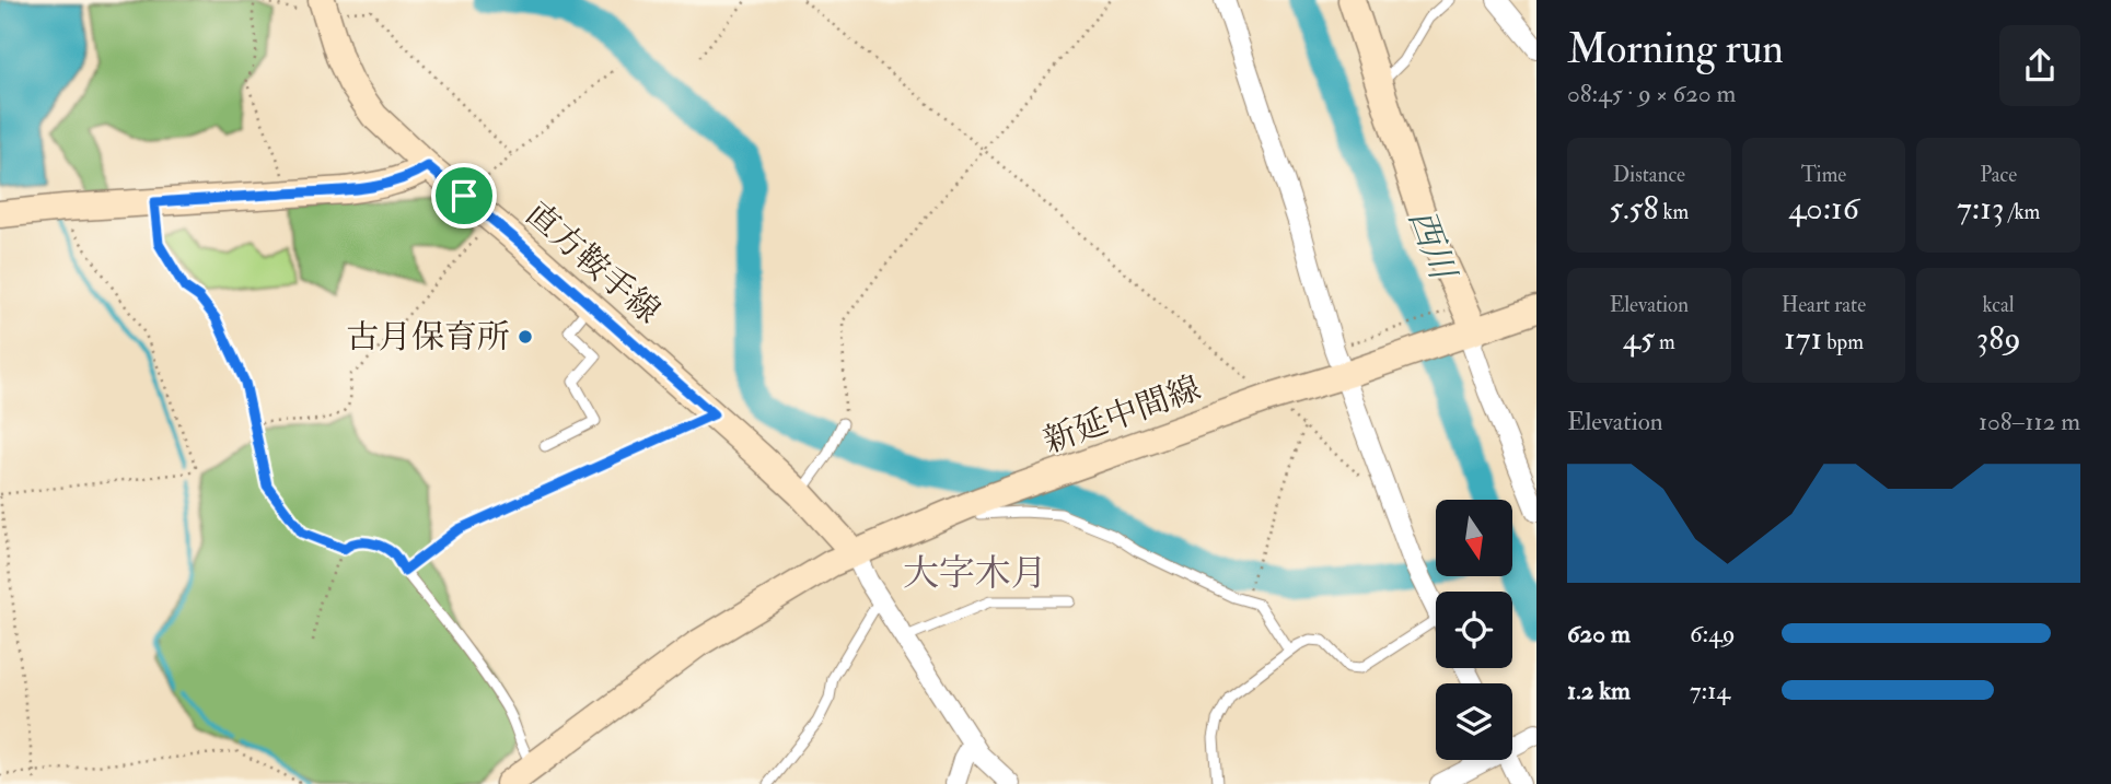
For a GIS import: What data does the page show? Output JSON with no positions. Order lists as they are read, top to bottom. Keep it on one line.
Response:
{"streets":{"main road":["直方鞍手線","新延中間線"]},"crossings":[["直方鞍手線","新延中間線"]],"districts":["大字木月"],"water":["西川"],"places":["古月保育所"],"north":"bottom","page":{"heading":["Morning run","08:45 · 9 × 620 m"],"stats":[["Distance","5.58 km"],["Time","40:16"],["Pace","7:13 /km"],["Elevation","45 m"],["Heart rate","171 bpm"],["kcal","389"]],"chart":["Elevation","108–112 m"],"list":[{"name":"620 m","note":"6:49"},{"name":"1.2 km","note":"7:14"}]}}
